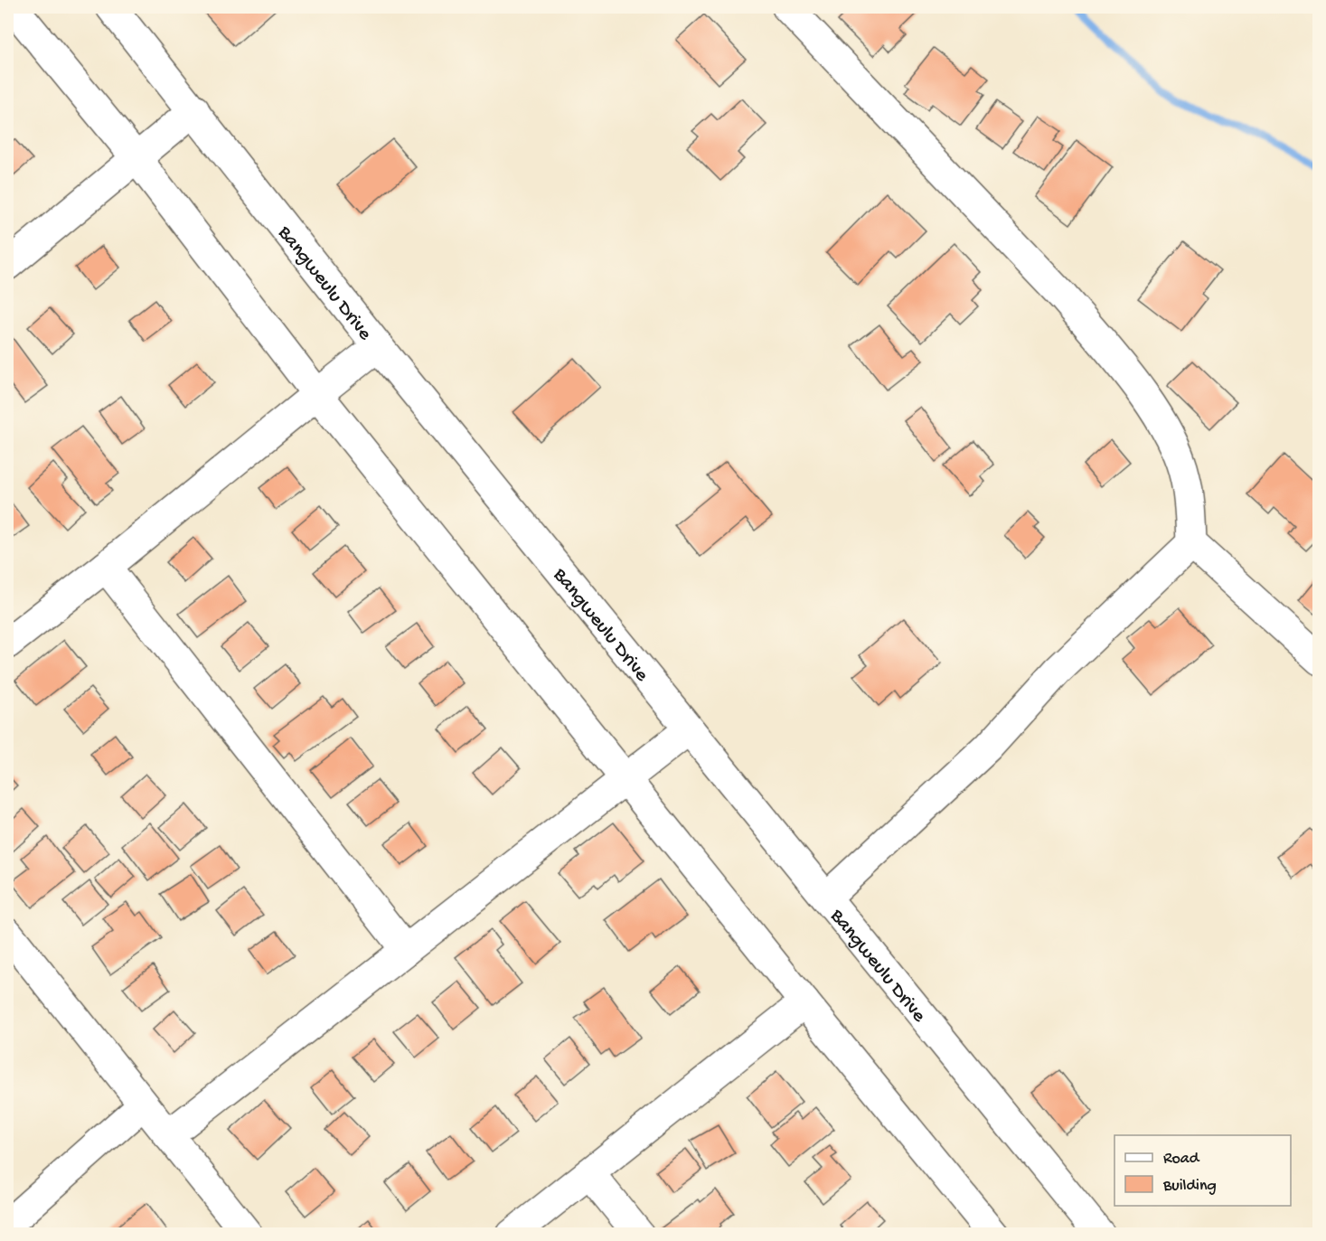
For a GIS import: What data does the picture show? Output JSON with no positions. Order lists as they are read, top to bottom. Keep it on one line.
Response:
{"streets":{"street":["Bangweulu Drive"]},"legend":["Road","Building"]}
